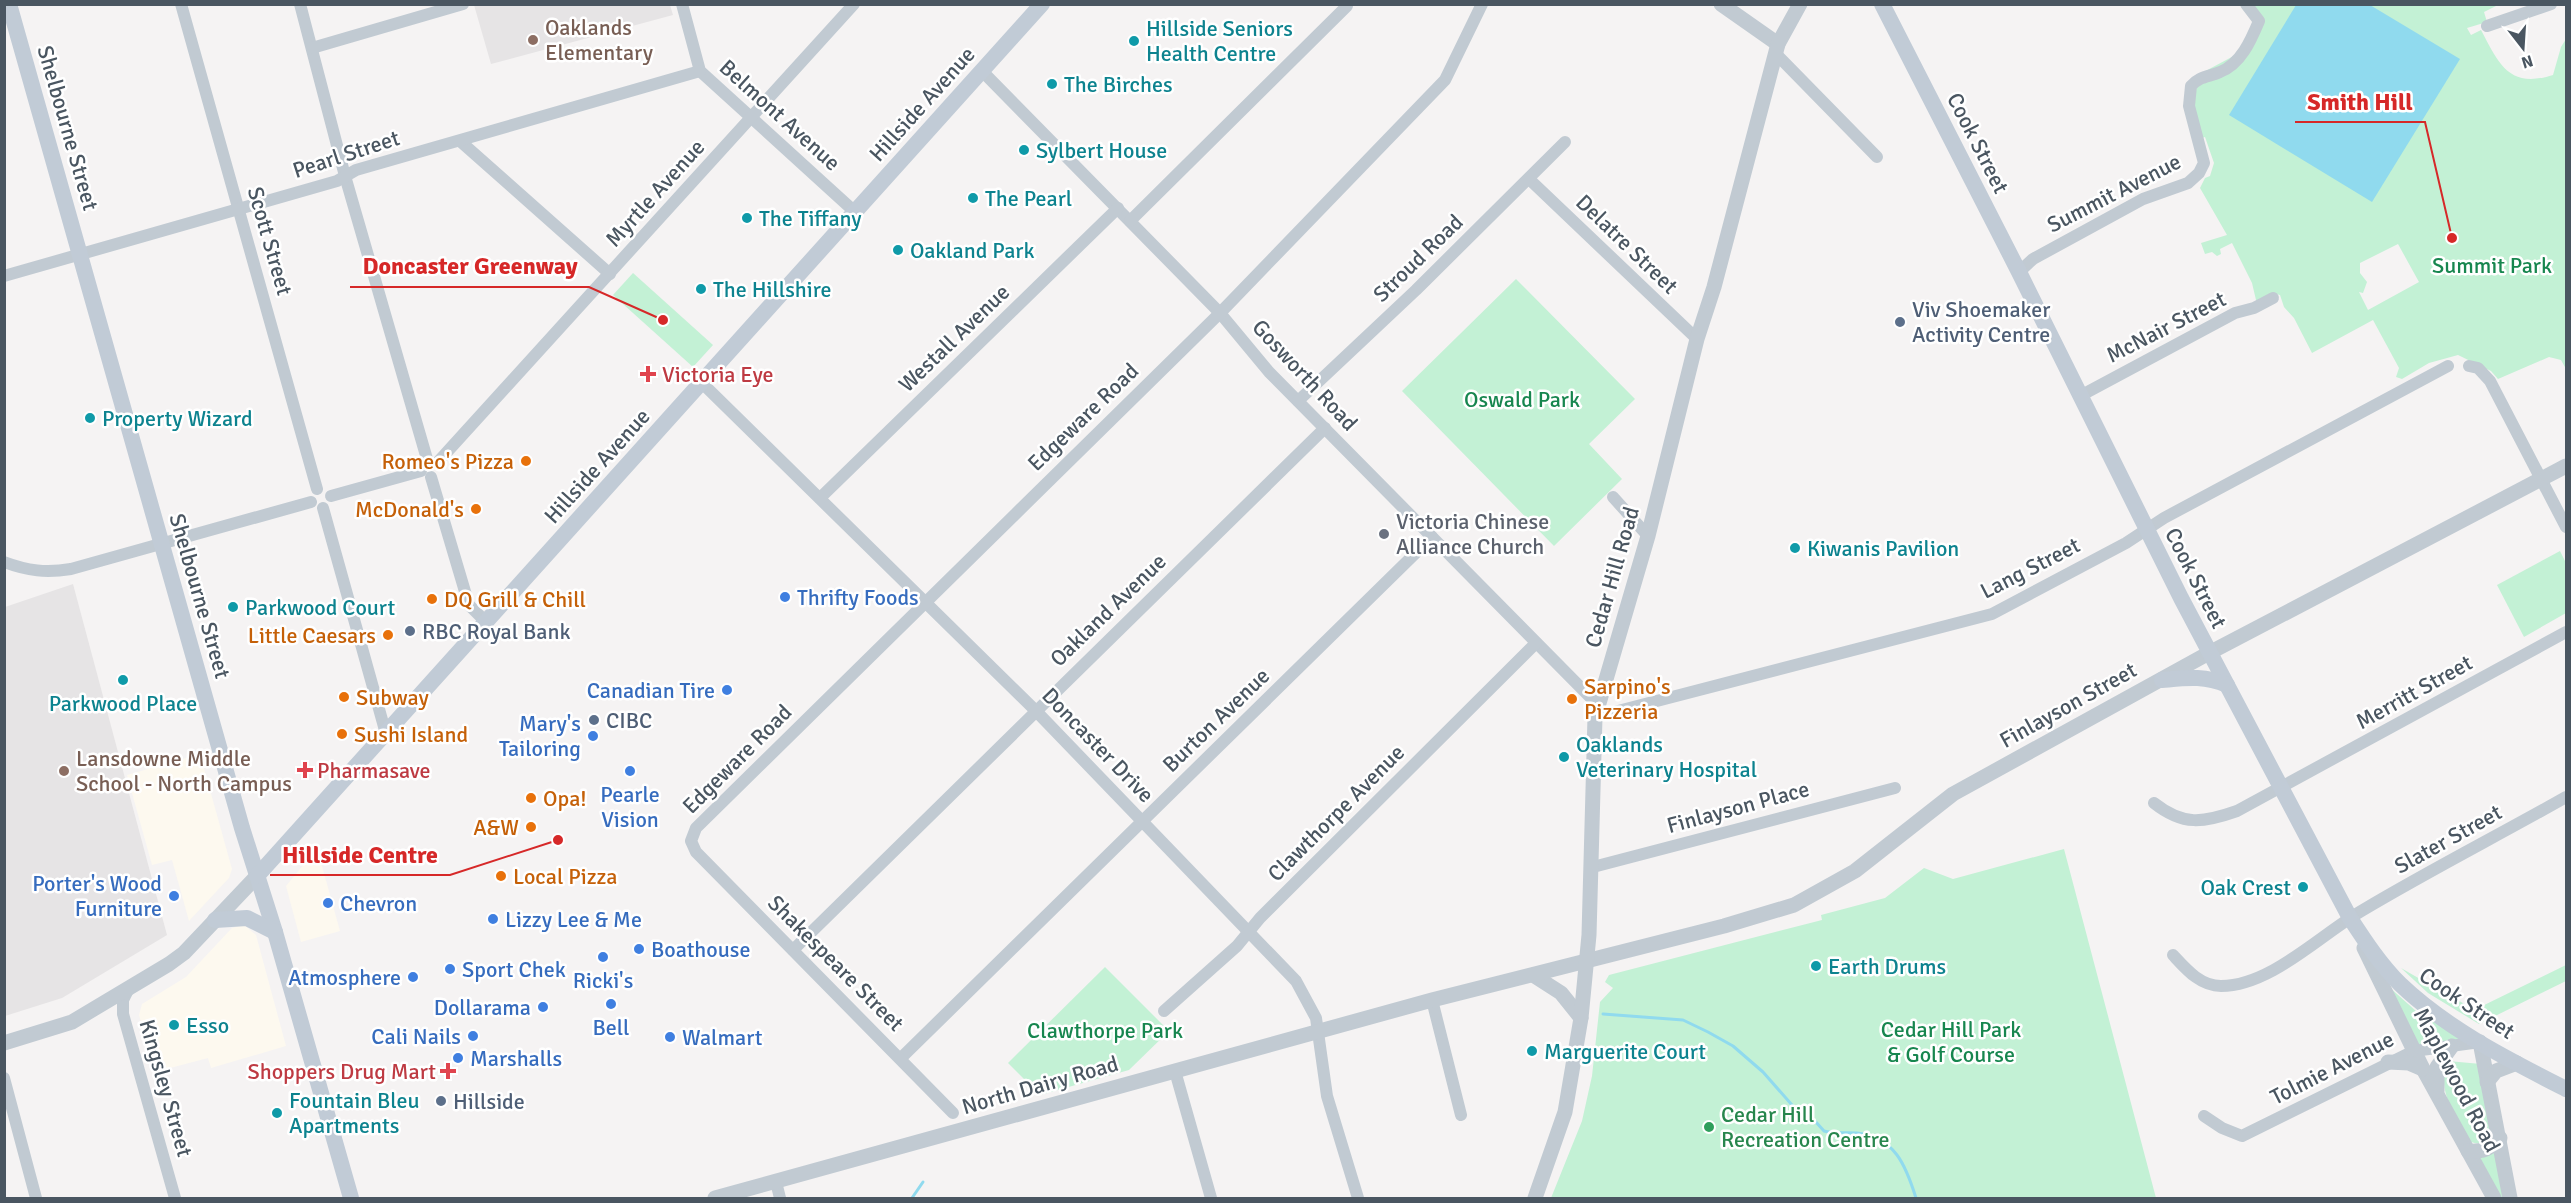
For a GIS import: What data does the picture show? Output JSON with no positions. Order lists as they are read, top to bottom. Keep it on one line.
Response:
{"streets":{"main road":["Hillside Avenue","Shelbourne Street","Cook Street"],"street":["Belmont Avenue","Pearl Street","Myrtle Avenue","Summit Avenue","Scott Street","Delatre Street","Stroud Road","McNair Street","Westall Avenue","Gosworth Road","Edgeware Road","Lang Street","Cedar Hill Road","Oakland Avenue","Merritt Street","Finlayson Street","Burton Avenue","Doncaster Drive","Finlayson Place","Clawthorpe Avenue","Slater Street","Shakespeare Street","Tolmie Avenue","Maplewood Road","North Dairy Road","Kingsley Street"]},"crossings":[["Hillside Avenue","Belmont Avenue"],["Hillside Avenue","Shelbourne Street"],["Hillside Avenue","Gosworth Road"],["Hillside Avenue","Doncaster Drive"],["Belmont Avenue","Pearl Street"],["Belmont Avenue","Myrtle Avenue"],["Shelbourne Street","Pearl Street"],["Cook Street","Summit Avenue"],["Cook Street","McNair Street"],["Cook Street","Lang Street"],["Cook Street","Merritt Street"],["Cook Street","Finlayson Street"],["Cook Street","Slater Street"],["Cook Street","Tolmie Avenue"],["Cook Street","Maplewood Road"],["Pearl Street","Scott Street"],["Delatre Street","Stroud Road"],["Delatre Street","Cedar Hill Road"],["Stroud Road","Gosworth Road"],["Westall Avenue","Gosworth Road"],["Westall Avenue","Doncaster Drive"],["Gosworth Road","Edgeware Road"],["Gosworth Road","Lang Street"],["Gosworth Road","Cedar Hill Road"],["Gosworth Road","Oakland Avenue"],["Gosworth Road","Burton Avenue"],["Gosworth Road","Clawthorpe Avenue"],["Edgeware Road","Doncaster Drive"],["Edgeware Road","Shakespeare Street"],["Lang Street","Cedar Hill Road"],["Cedar Hill Road","Finlayson Street"],["Cedar Hill Road","Finlayson Place"],["Cedar Hill Road","North Dairy Road"],["Oakland Avenue","Doncaster Drive"],["Oakland Avenue","Shakespeare Street"],["Finlayson Street","North Dairy Road"],["Burton Avenue","Doncaster Drive"],["Burton Avenue","Shakespeare Street"],["Doncaster Drive","Clawthorpe Avenue"],["Doncaster Drive","North Dairy Road"],["Slater Street","Maplewood Road"],["Tolmie Avenue","Maplewood Road"]],"parks":["Summit Park","Oswald Park","Cedar Hill Park & Golf Course","Clawthorpe Park"],"places":{"other":["Oaklands Elementary","Hillside Seniors Health Centre","The Birches","Sylbert House","The Pearl","The Tiffany","Smith Hill","Oakland Park","The Hillshire","Doncaster Greenway","Viv Shoemaker Activity Centre","Property Wizard","Romeo's Pizza","McDonald's","Victoria Chinese Alliance Church","Kiwanis Pavilion","Thrifty Foods","DQ Grill & Chill","Parkwood Court","RBC Royal Bank","Little Caesars","Parkwood Place","Canadian Tire","Subway","Sarpino's Pizzeria","CIBC","Sushi Island","Mary's Tailoring","Oaklands Veterinary Hospital","Lansdowne Middle School - North Campus","Pearle Vision","Opa!","A&W","Hillside Centre","Local Pizza","Oak Crest","Porter's Wood Furniture","Chevron","Lizzy Lee & Me","Boathouse","Ricki's","Earth Drums","Sport Chek","Atmosphere","Bell","Dollarama","Esso","Cali Nails","Walmart","Marguerite Court","Marshalls","Hillside","Fountain Bleu Apartments","Cedar Hill Recreation Centre"],"health":["Victoria Eye","Pharmasave","Shoppers Drug Mart"]},"north":"bottom"}
